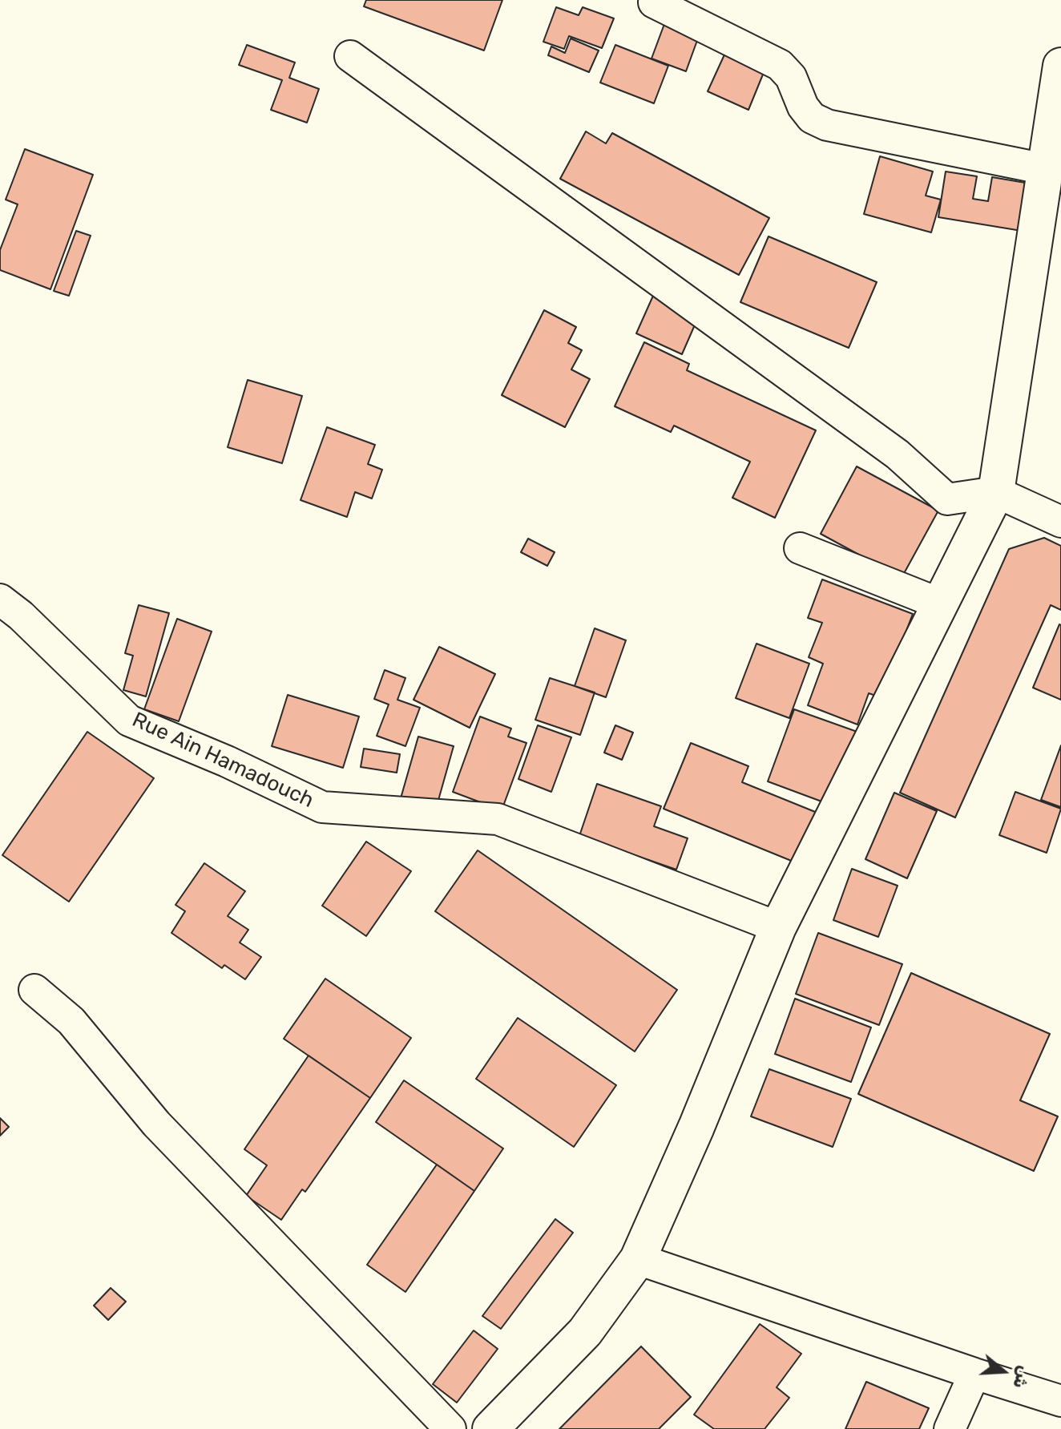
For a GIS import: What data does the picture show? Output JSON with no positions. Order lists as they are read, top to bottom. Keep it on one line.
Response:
{"streets":{"street":["Rue Ain Hamadouch"]},"north":"right"}
